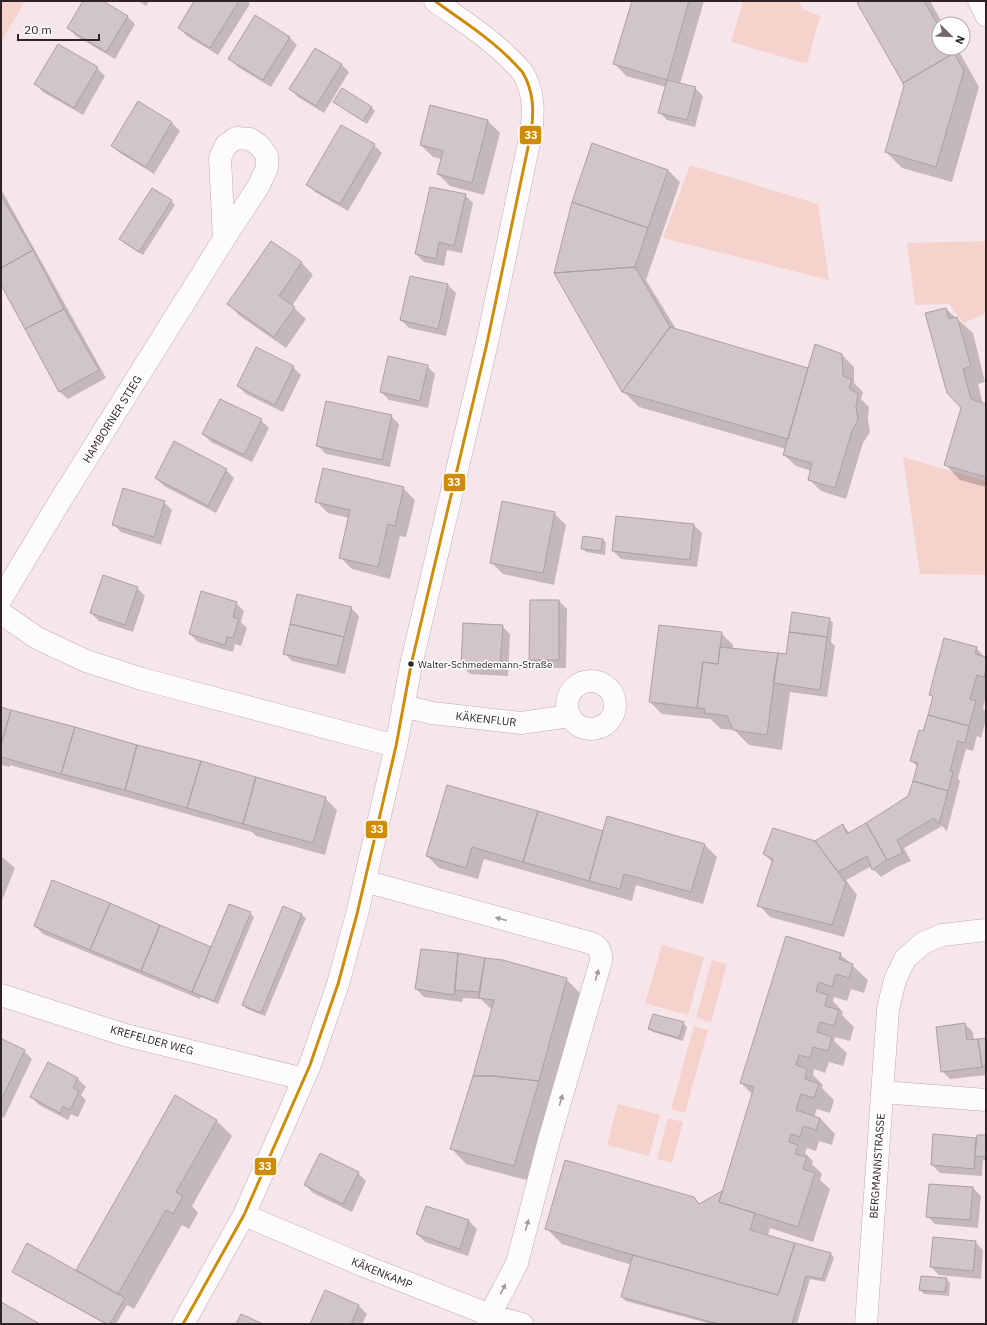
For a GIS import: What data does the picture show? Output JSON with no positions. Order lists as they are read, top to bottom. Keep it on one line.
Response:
{"streets":{"street":["HAMBORNER STIEG","KÄKENFLUR","KREFELDER WEG","BERGMANNSTRASSE","KÄKENKAMP"]},"places":["Walter-Schmedemann-Straße"],"lines":["transit line 33"],"scale_bar":"20 m","north":"bottom right"}
